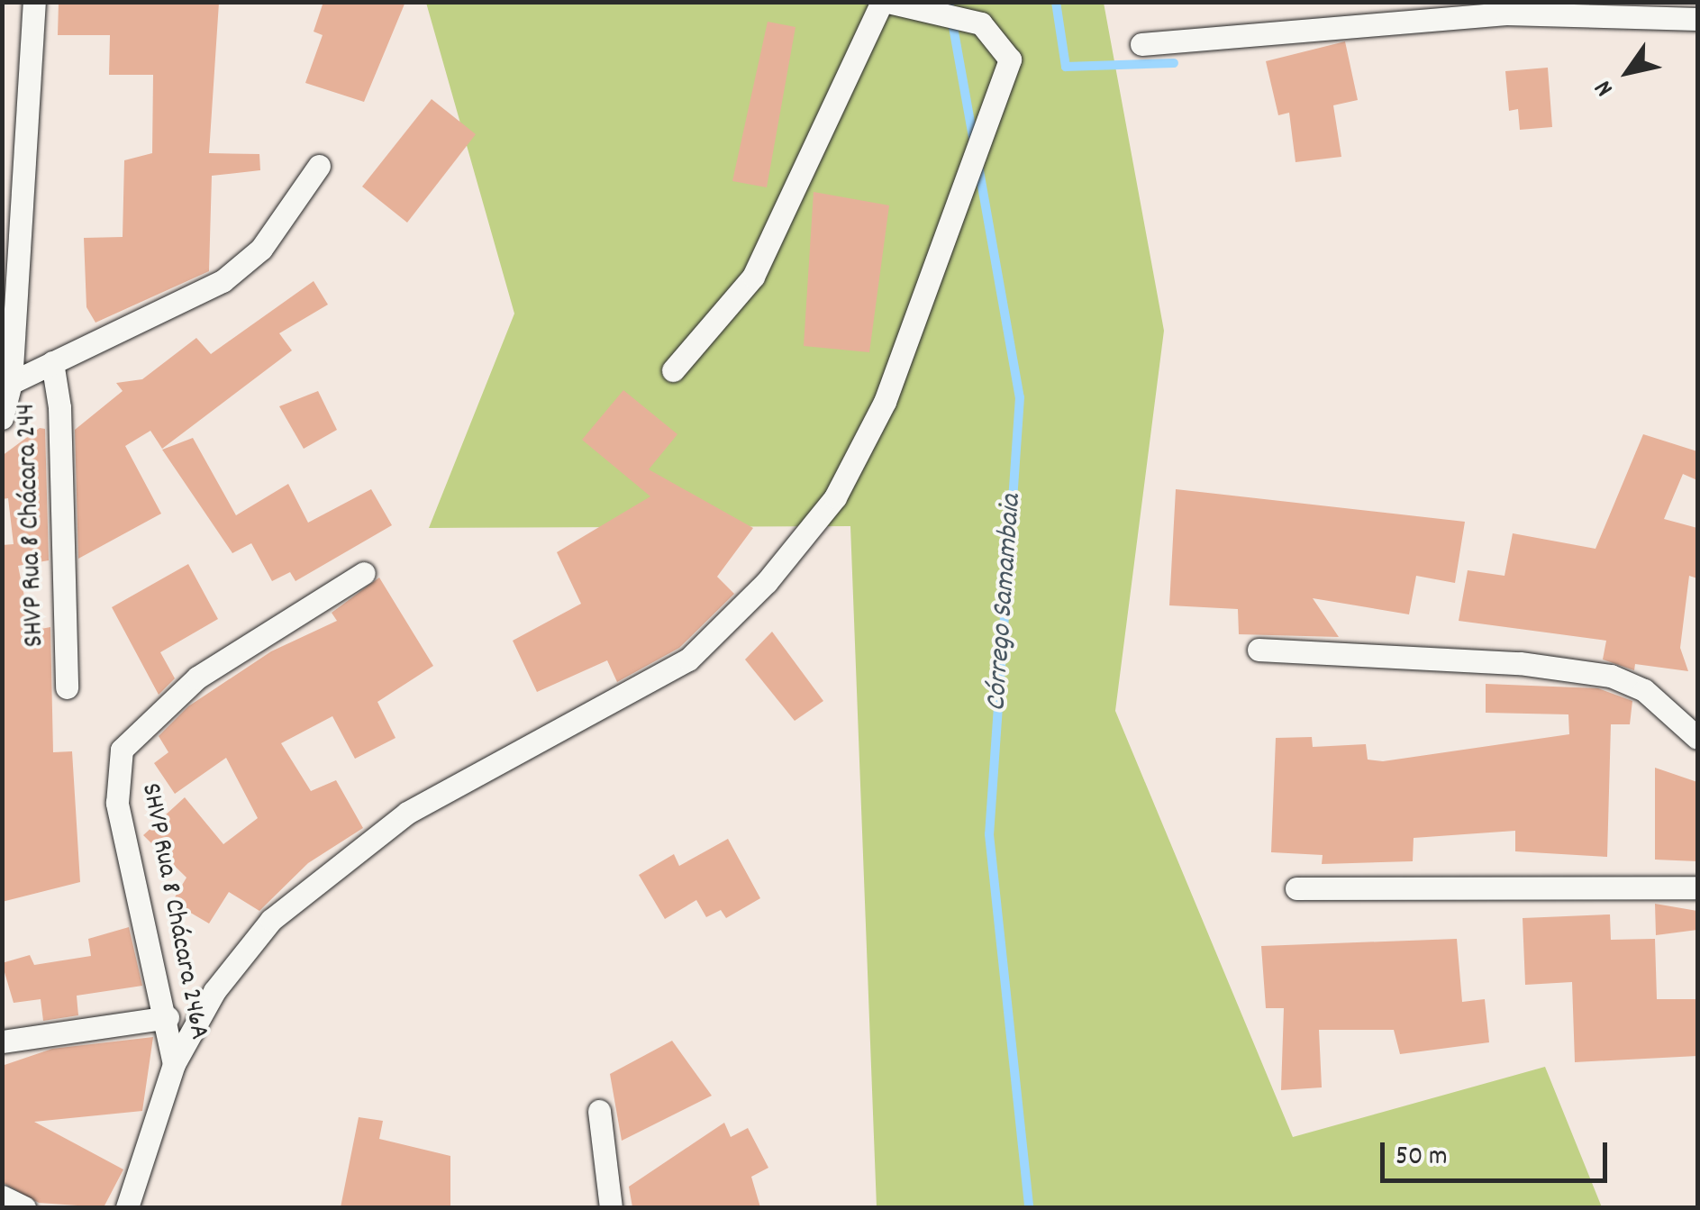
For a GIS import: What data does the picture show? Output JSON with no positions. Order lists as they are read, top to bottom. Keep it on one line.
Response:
{"streets":{"street":["SHVP Rua 8 Chácara 244","SHVP Rua 8 Chácara 246A"]},"water":["Córrego Samambaia"],"scale_bar":"50 m","north":"bottom left"}
